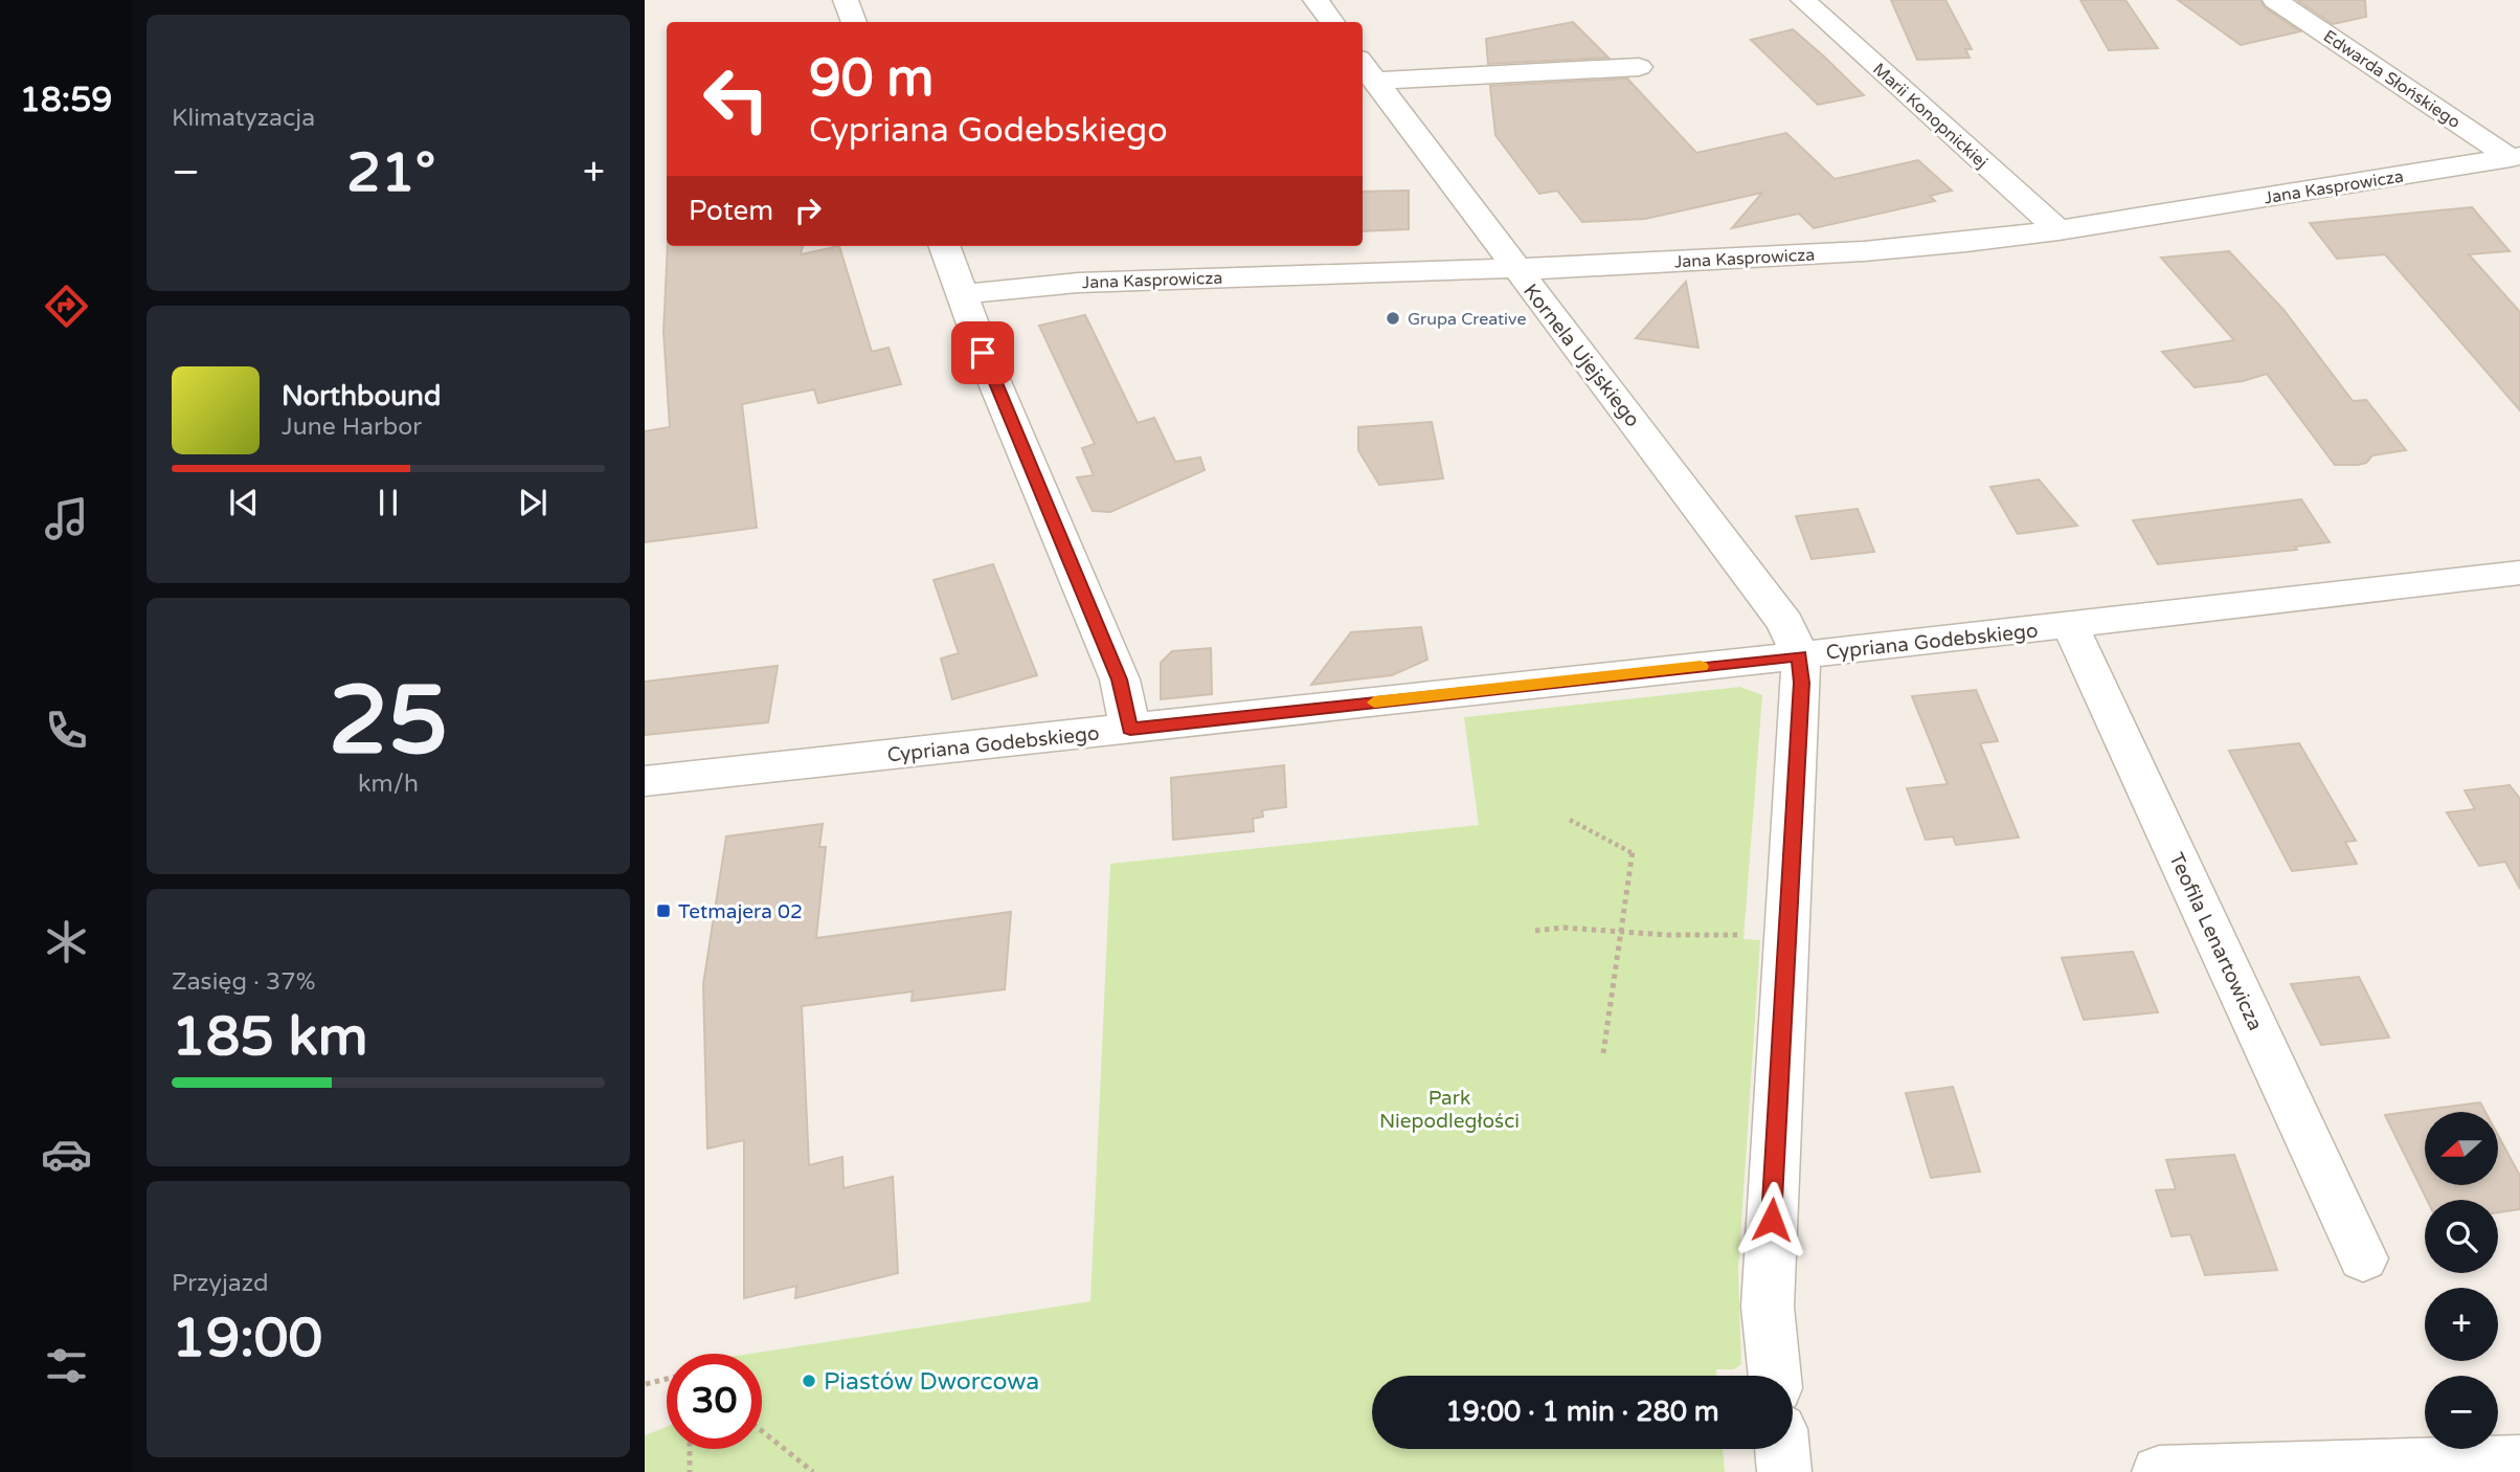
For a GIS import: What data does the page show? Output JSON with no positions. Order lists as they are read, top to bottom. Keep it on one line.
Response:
{"streets":{"street":["Edwarda Słońskiego","Marii Konopnickiej","Jana Kasprowicza","Kornela Ujejskiego","Cypriana Godebskiego","Teofila Lenartowicza"]},"crossings":[["Edwarda Słońskiego","Jana Kasprowicza"],["Marii Konopnickiej","Jana Kasprowicza"],["Jana Kasprowicza","Kornela Ujejskiego"],["Kornela Ujejskiego","Cypriana Godebskiego"],["Cypriana Godebskiego","Teofila Lenartowicza"]],"parks":["Park Niepodległości"],"places":{"other":["Grupa Creative","Piastów Dworcowa"],"transit":["Tetmajera 02"]},"north":"left","page":{"tabs":"18:59","tile":["Klimatyzacja",["25","km/h"],["Zasięg · 37%","185 km"],["Przyjazd","19:00"]],"turn":["90 m","Cypriana Godebskiego"],"heat":["−","21°","+"],"then":"Potem","song":["Northbound","June Harbor"],"map_buttons":["+","−"],"limit":"30","trip":"19:00 · 1 min · 280 m"}}
